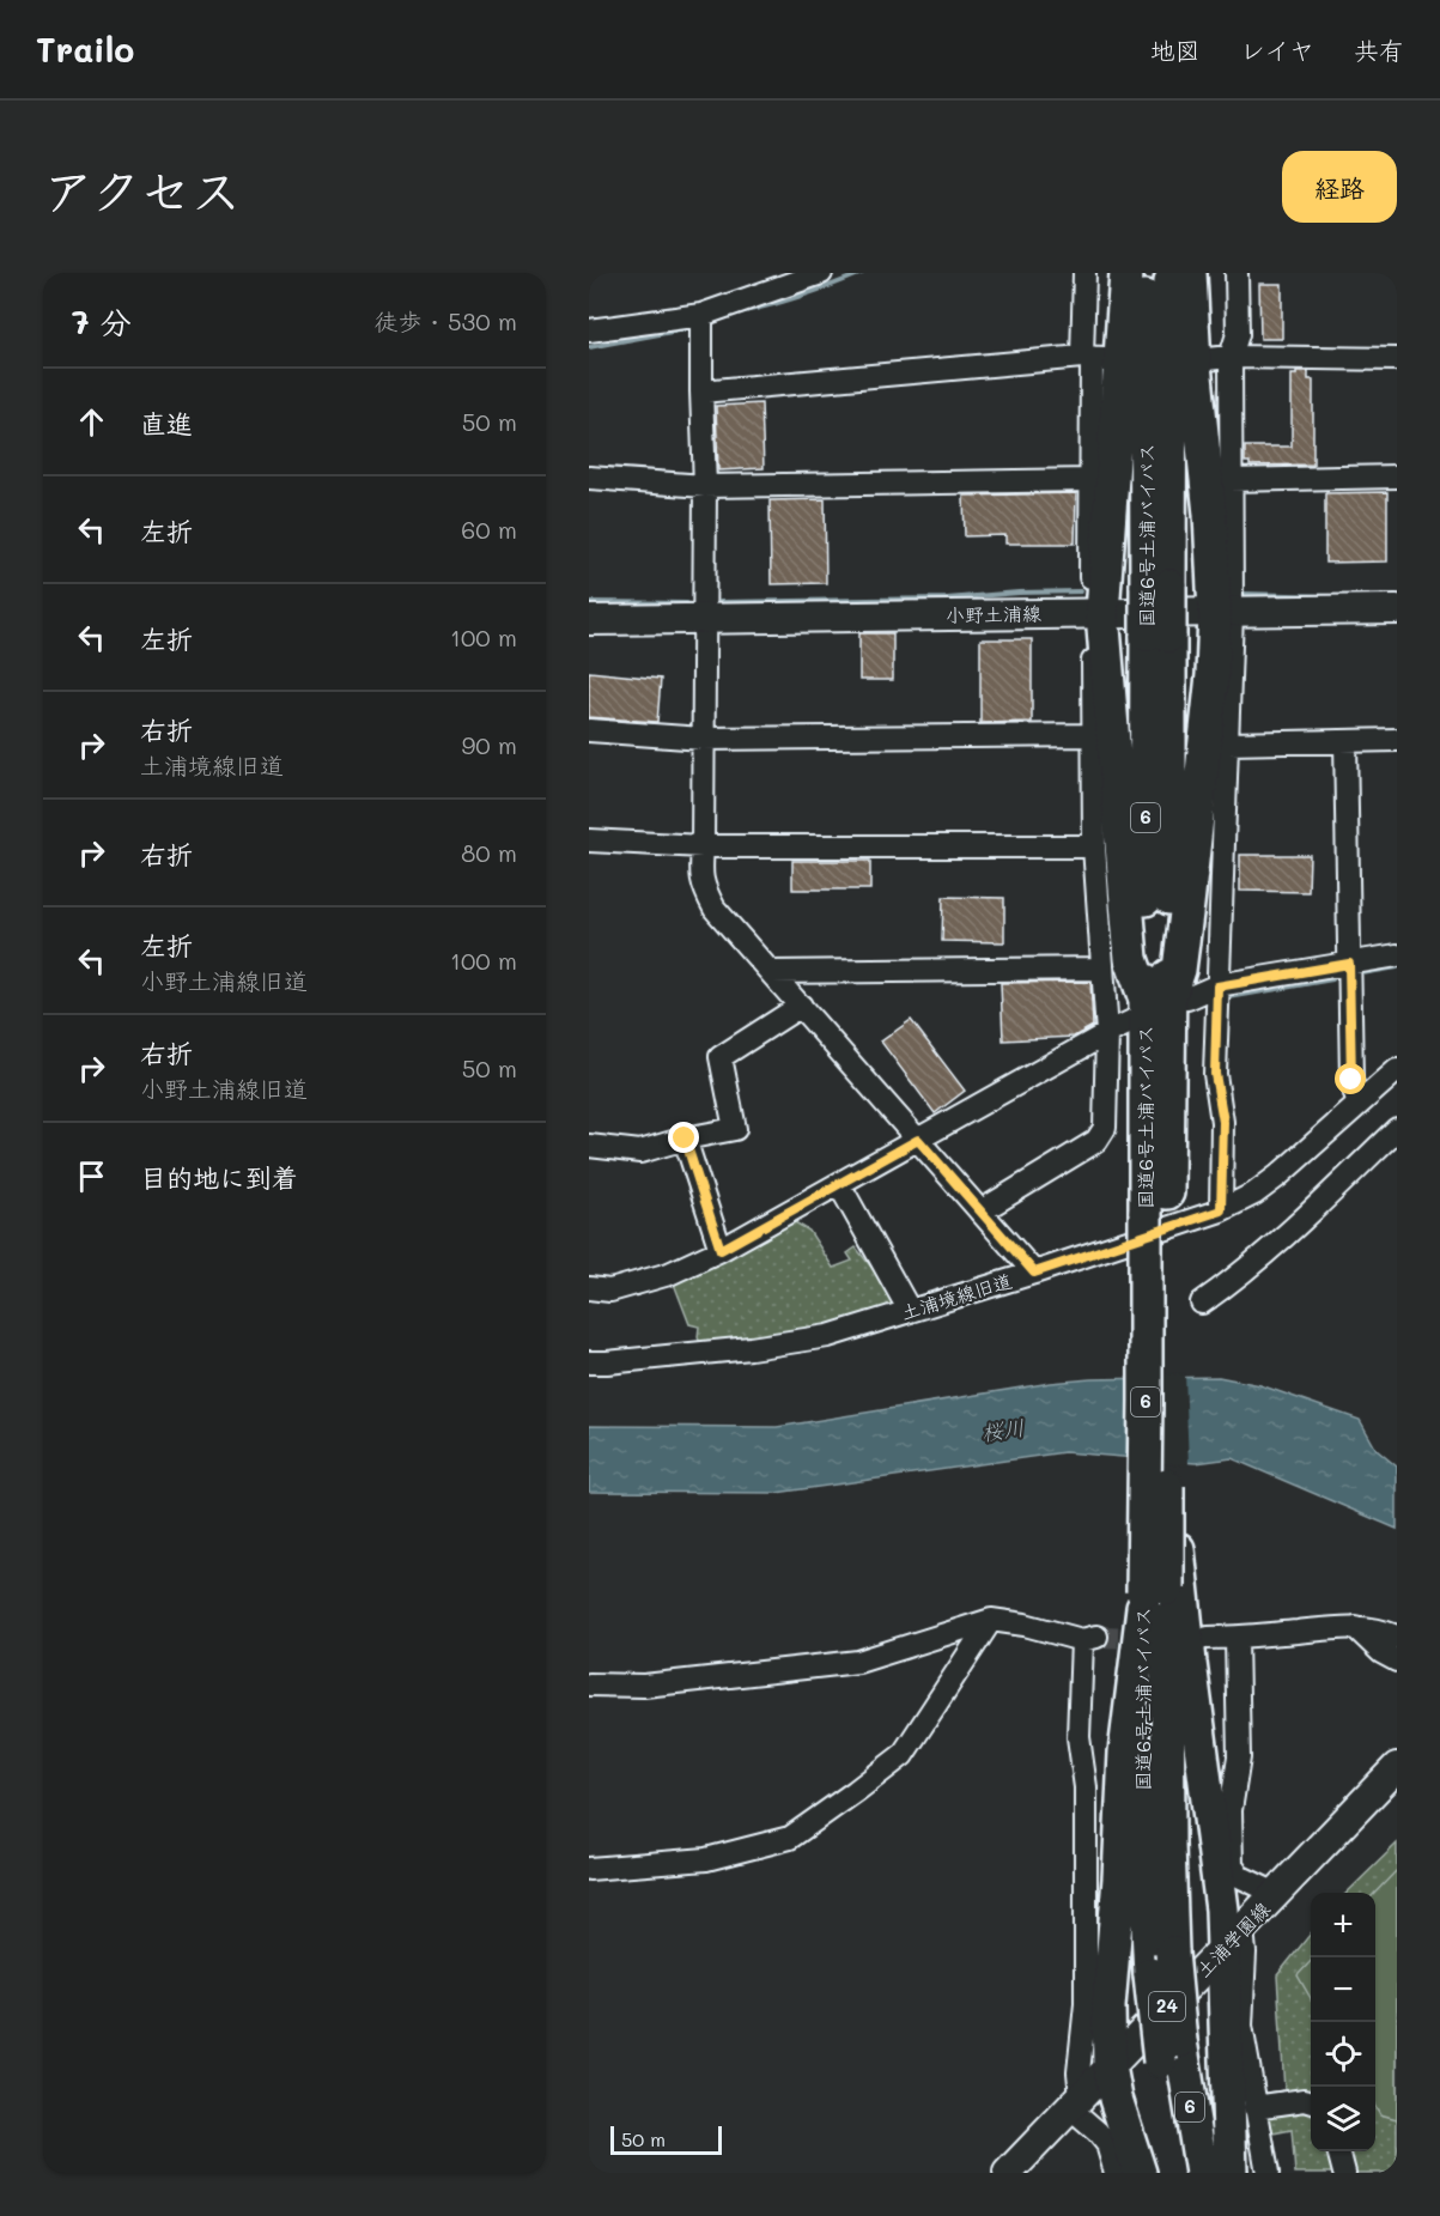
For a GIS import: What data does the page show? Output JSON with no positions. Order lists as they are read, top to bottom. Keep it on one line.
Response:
{"streets":{"highway":["国道6号土浦バイパス","6"],"main road":["小野土浦線","土浦学園線","24"],"street":["土浦境線旧道"]},"water":["桜川"],"scale_bar":"50 m","page":{"header":"Trailo","nav":["地図","レイヤ","共有"],"title":"アクセス","buttons":"経路","heading":["7 分","徒歩 · 530 m"],"list":[["直進","50 m"],["左折","60 m"],["左折","100 m"],["右折","土浦境線旧道","90 m"],["右折","80 m"],["左折","小野土浦線旧道","100 m"],["右折","小野土浦線旧道","50 m"],"目的地に到着"],"map_buttons":["+","−"],"scale":"50 m"}}
